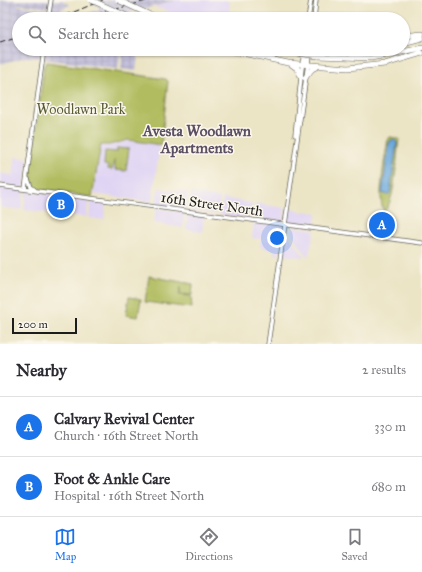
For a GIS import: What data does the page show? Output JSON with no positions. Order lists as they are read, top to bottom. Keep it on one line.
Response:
{"streets":{"street":["16th Street North"]},"districts":["Avesta Woodlawn Apartments"],"parks":["Woodlawn Park"],"scale_bar":"200 m","page":{"search":"Search here","pins":["B","A"],"scale":"200 m","heading":["Nearby","2 results"],"list":[{"mark":"A","name":"Calvary Revival Center","note":"Church · 16th Street North","value":"330 m"},{"mark":"B","name":"Foot & Ankle Care","note":"Hospital · 16th Street North","value":"680 m"}],"nav":["Map","Directions","Saved"]}}
